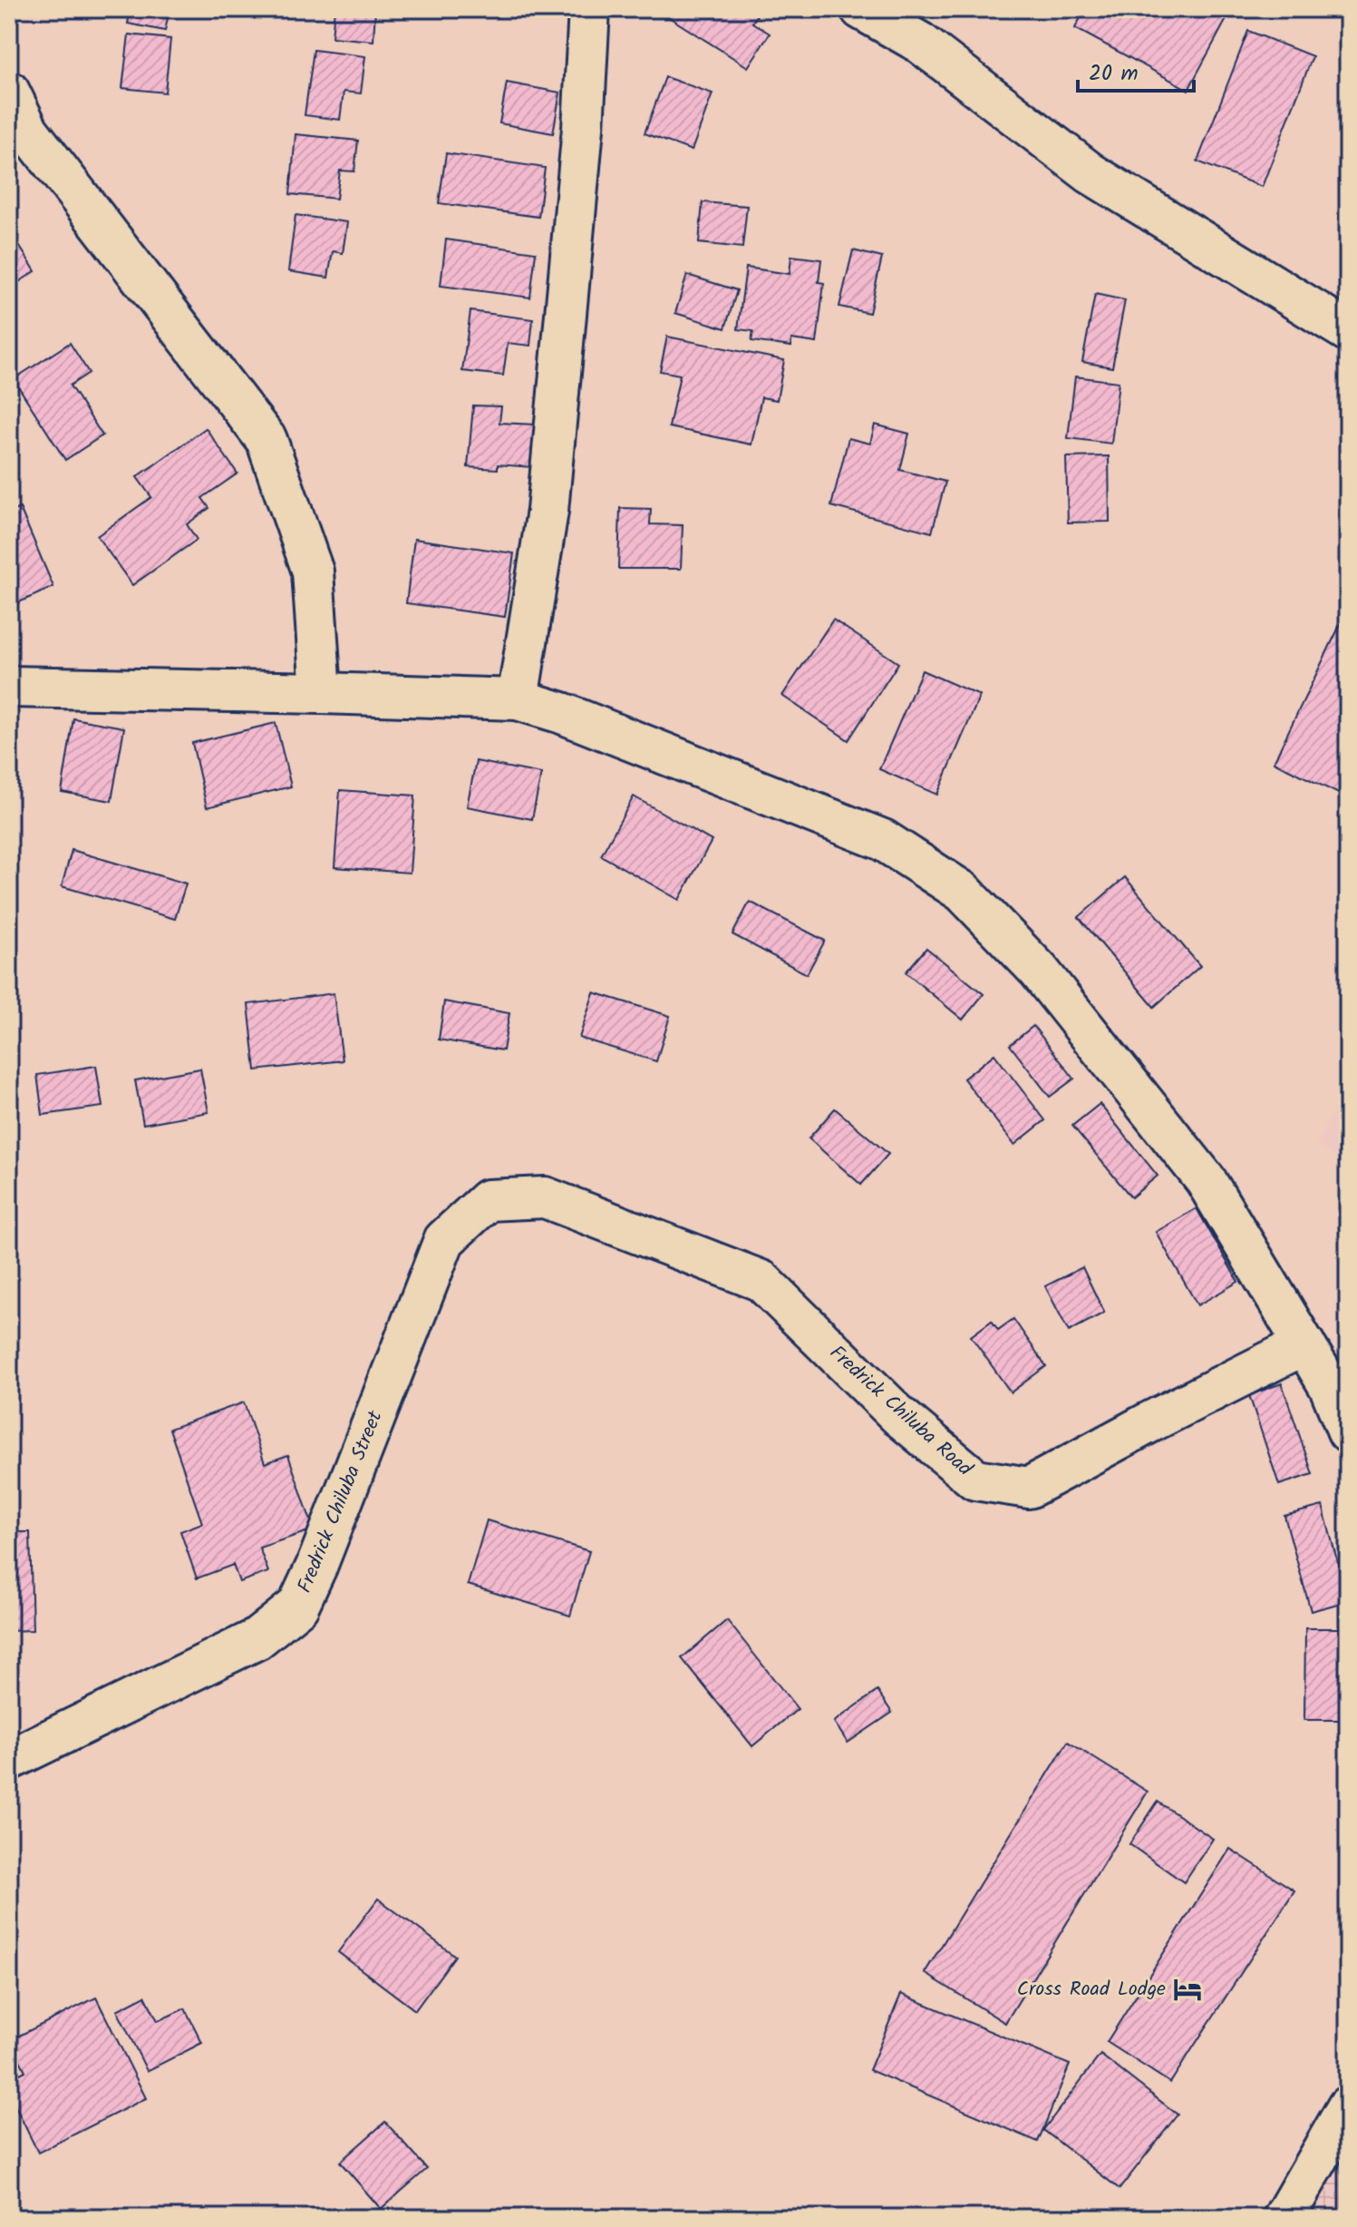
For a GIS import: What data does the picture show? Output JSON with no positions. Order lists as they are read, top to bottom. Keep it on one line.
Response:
{"streets":{"main road":["Fredrick Chiluba Road","Fredrick Chiluba Street"]},"crossings":[["Fredrick Chiluba Road","Fredrick Chiluba Street"]],"places":{"hotel":["Cross Road Lodge"]},"scale_bar":"20 m"}
